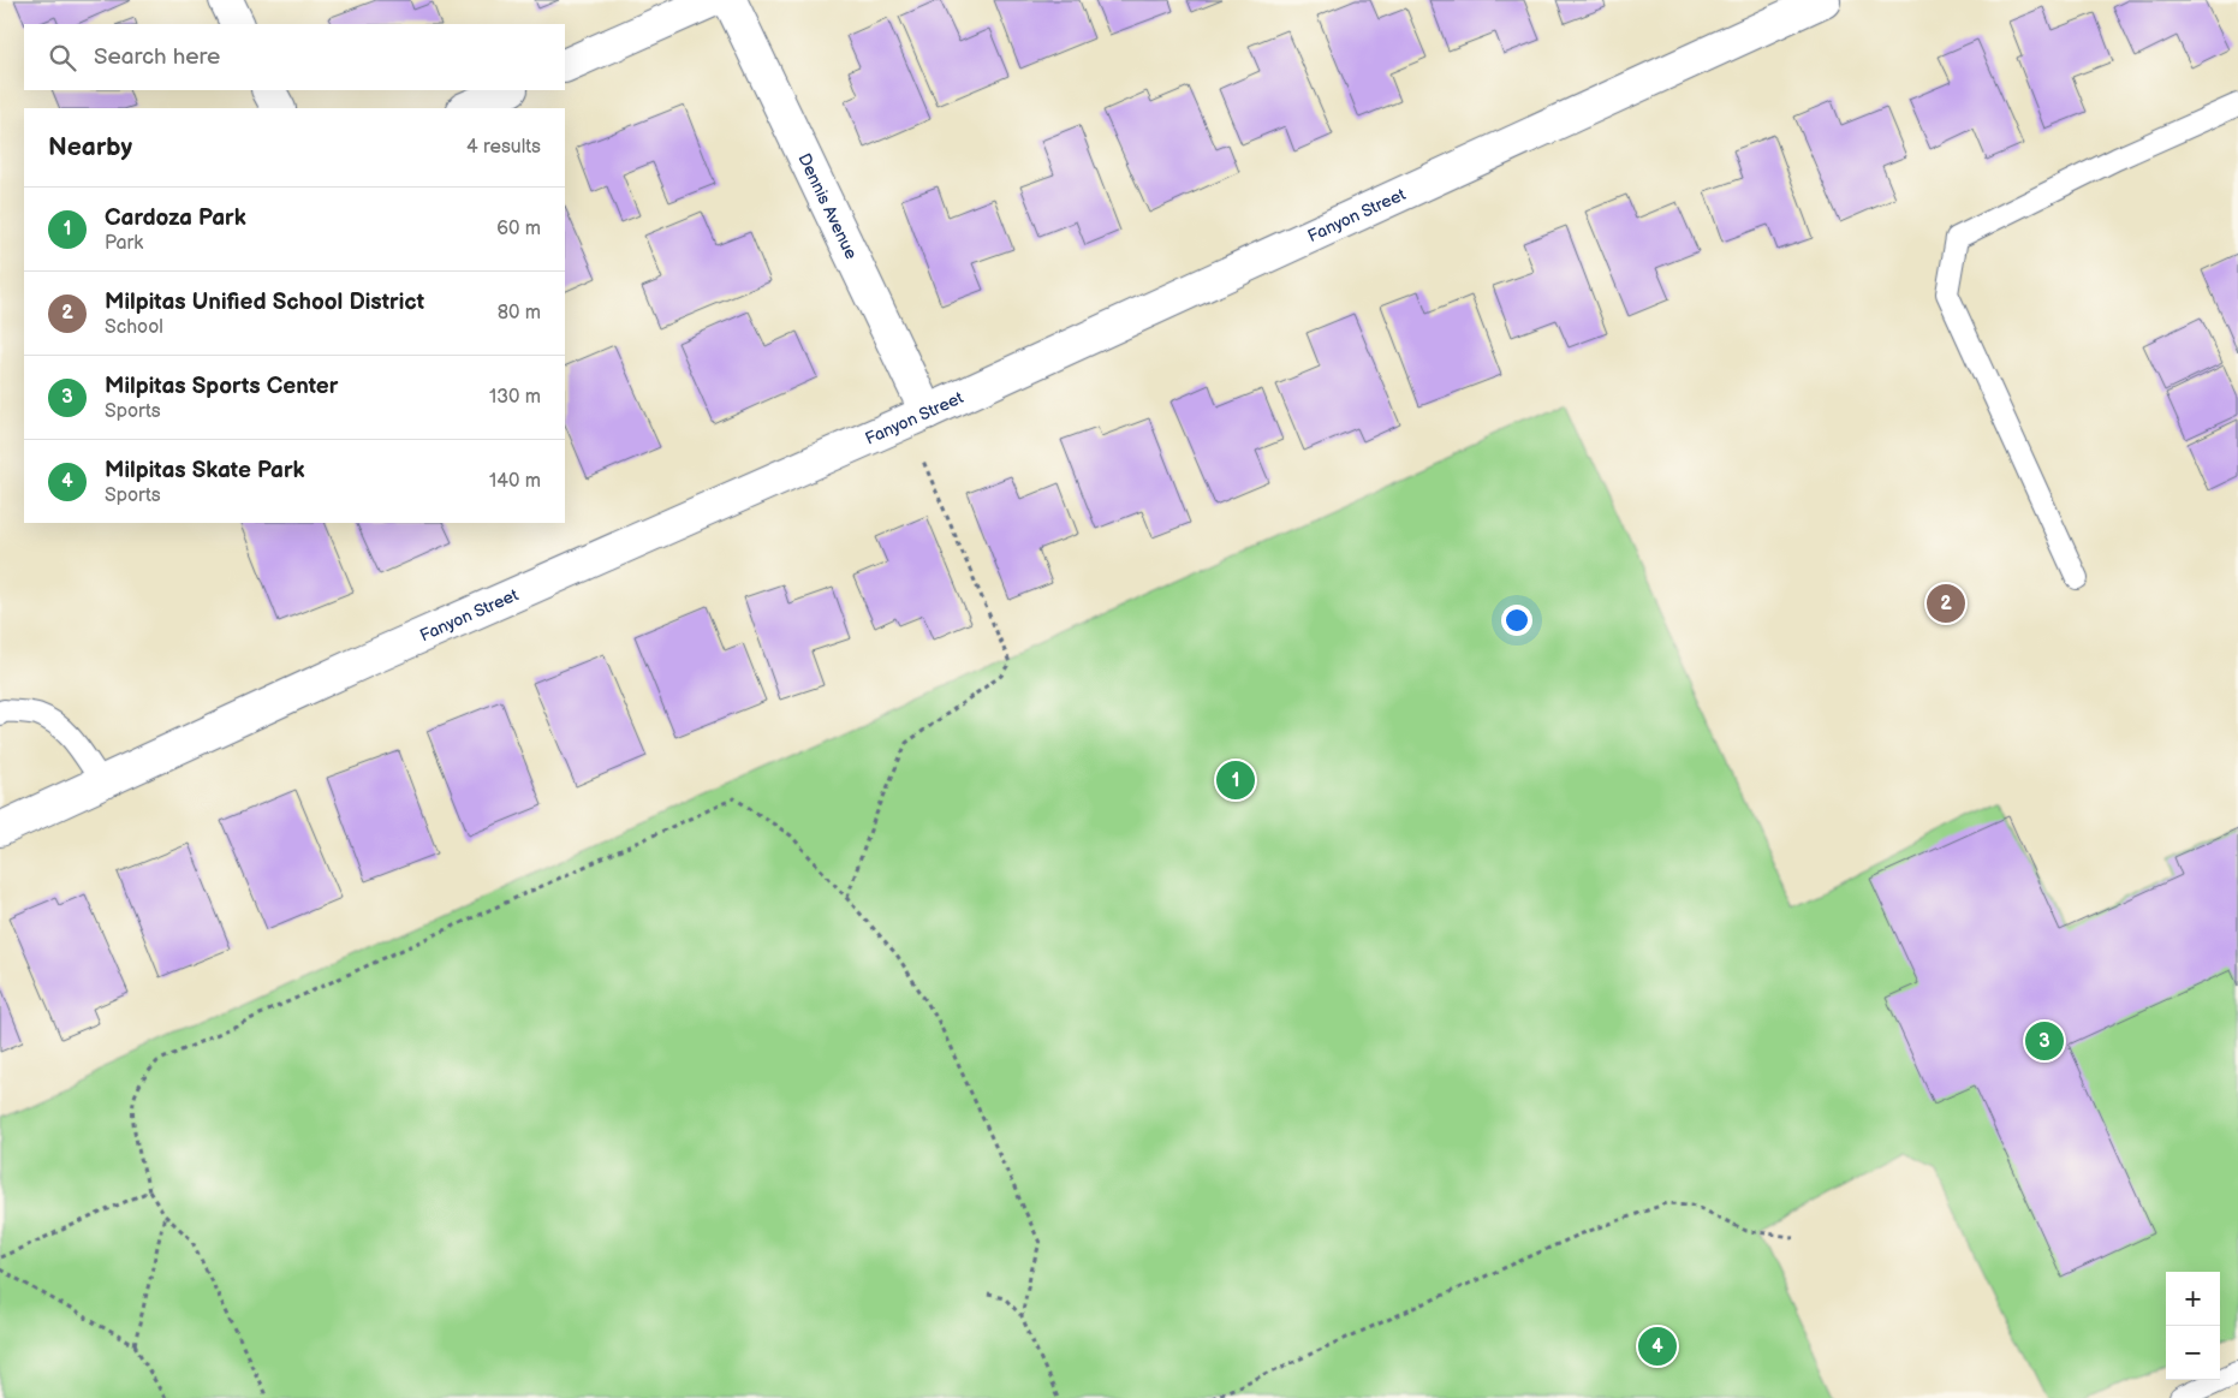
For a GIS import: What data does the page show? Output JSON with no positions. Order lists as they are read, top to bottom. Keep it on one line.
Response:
{"streets":{"street":["Dennis Avenue","Fanyon Street"]},"crossings":[["Dennis Avenue","Fanyon Street"]],"page":{"search":"Search here","heading":["Nearby","4 results"],"list":[{"mark":"1","name":"Cardoza Park","note":"Park","value":"60 m"},{"mark":"2","name":"Milpitas Unified School District","note":"School","value":"80 m"},{"mark":"3","name":"Milpitas Sports Center","note":"Sports","value":"130 m"},{"mark":"4","name":"Milpitas Skate Park","note":"Sports","value":"140 m"}],"pins":["2","1","3","4"],"map_buttons":["+","−"]}}
